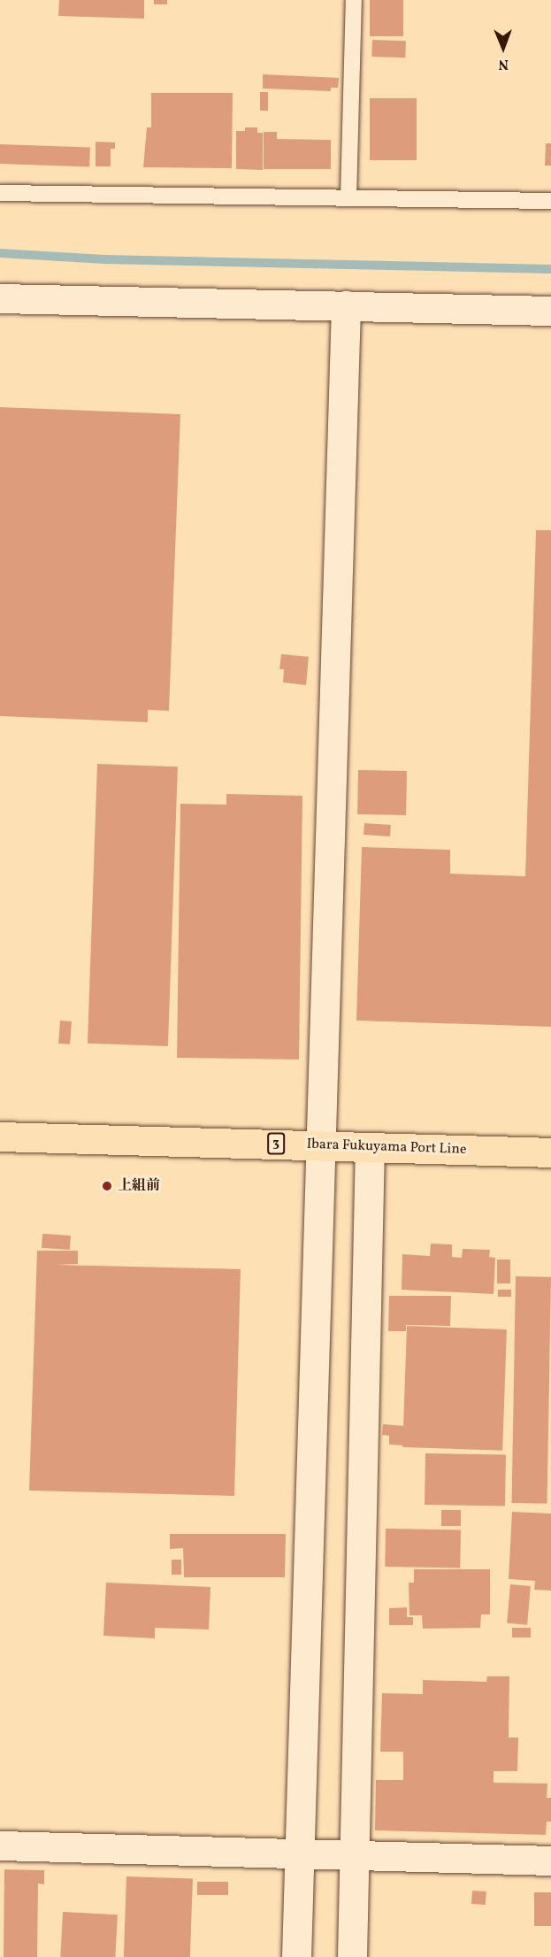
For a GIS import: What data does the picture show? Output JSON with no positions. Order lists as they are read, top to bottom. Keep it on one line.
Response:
{"streets":{"main road":["3","Ibara Fukuyama Port Line"]},"places":["上組前"],"north":"bottom"}
